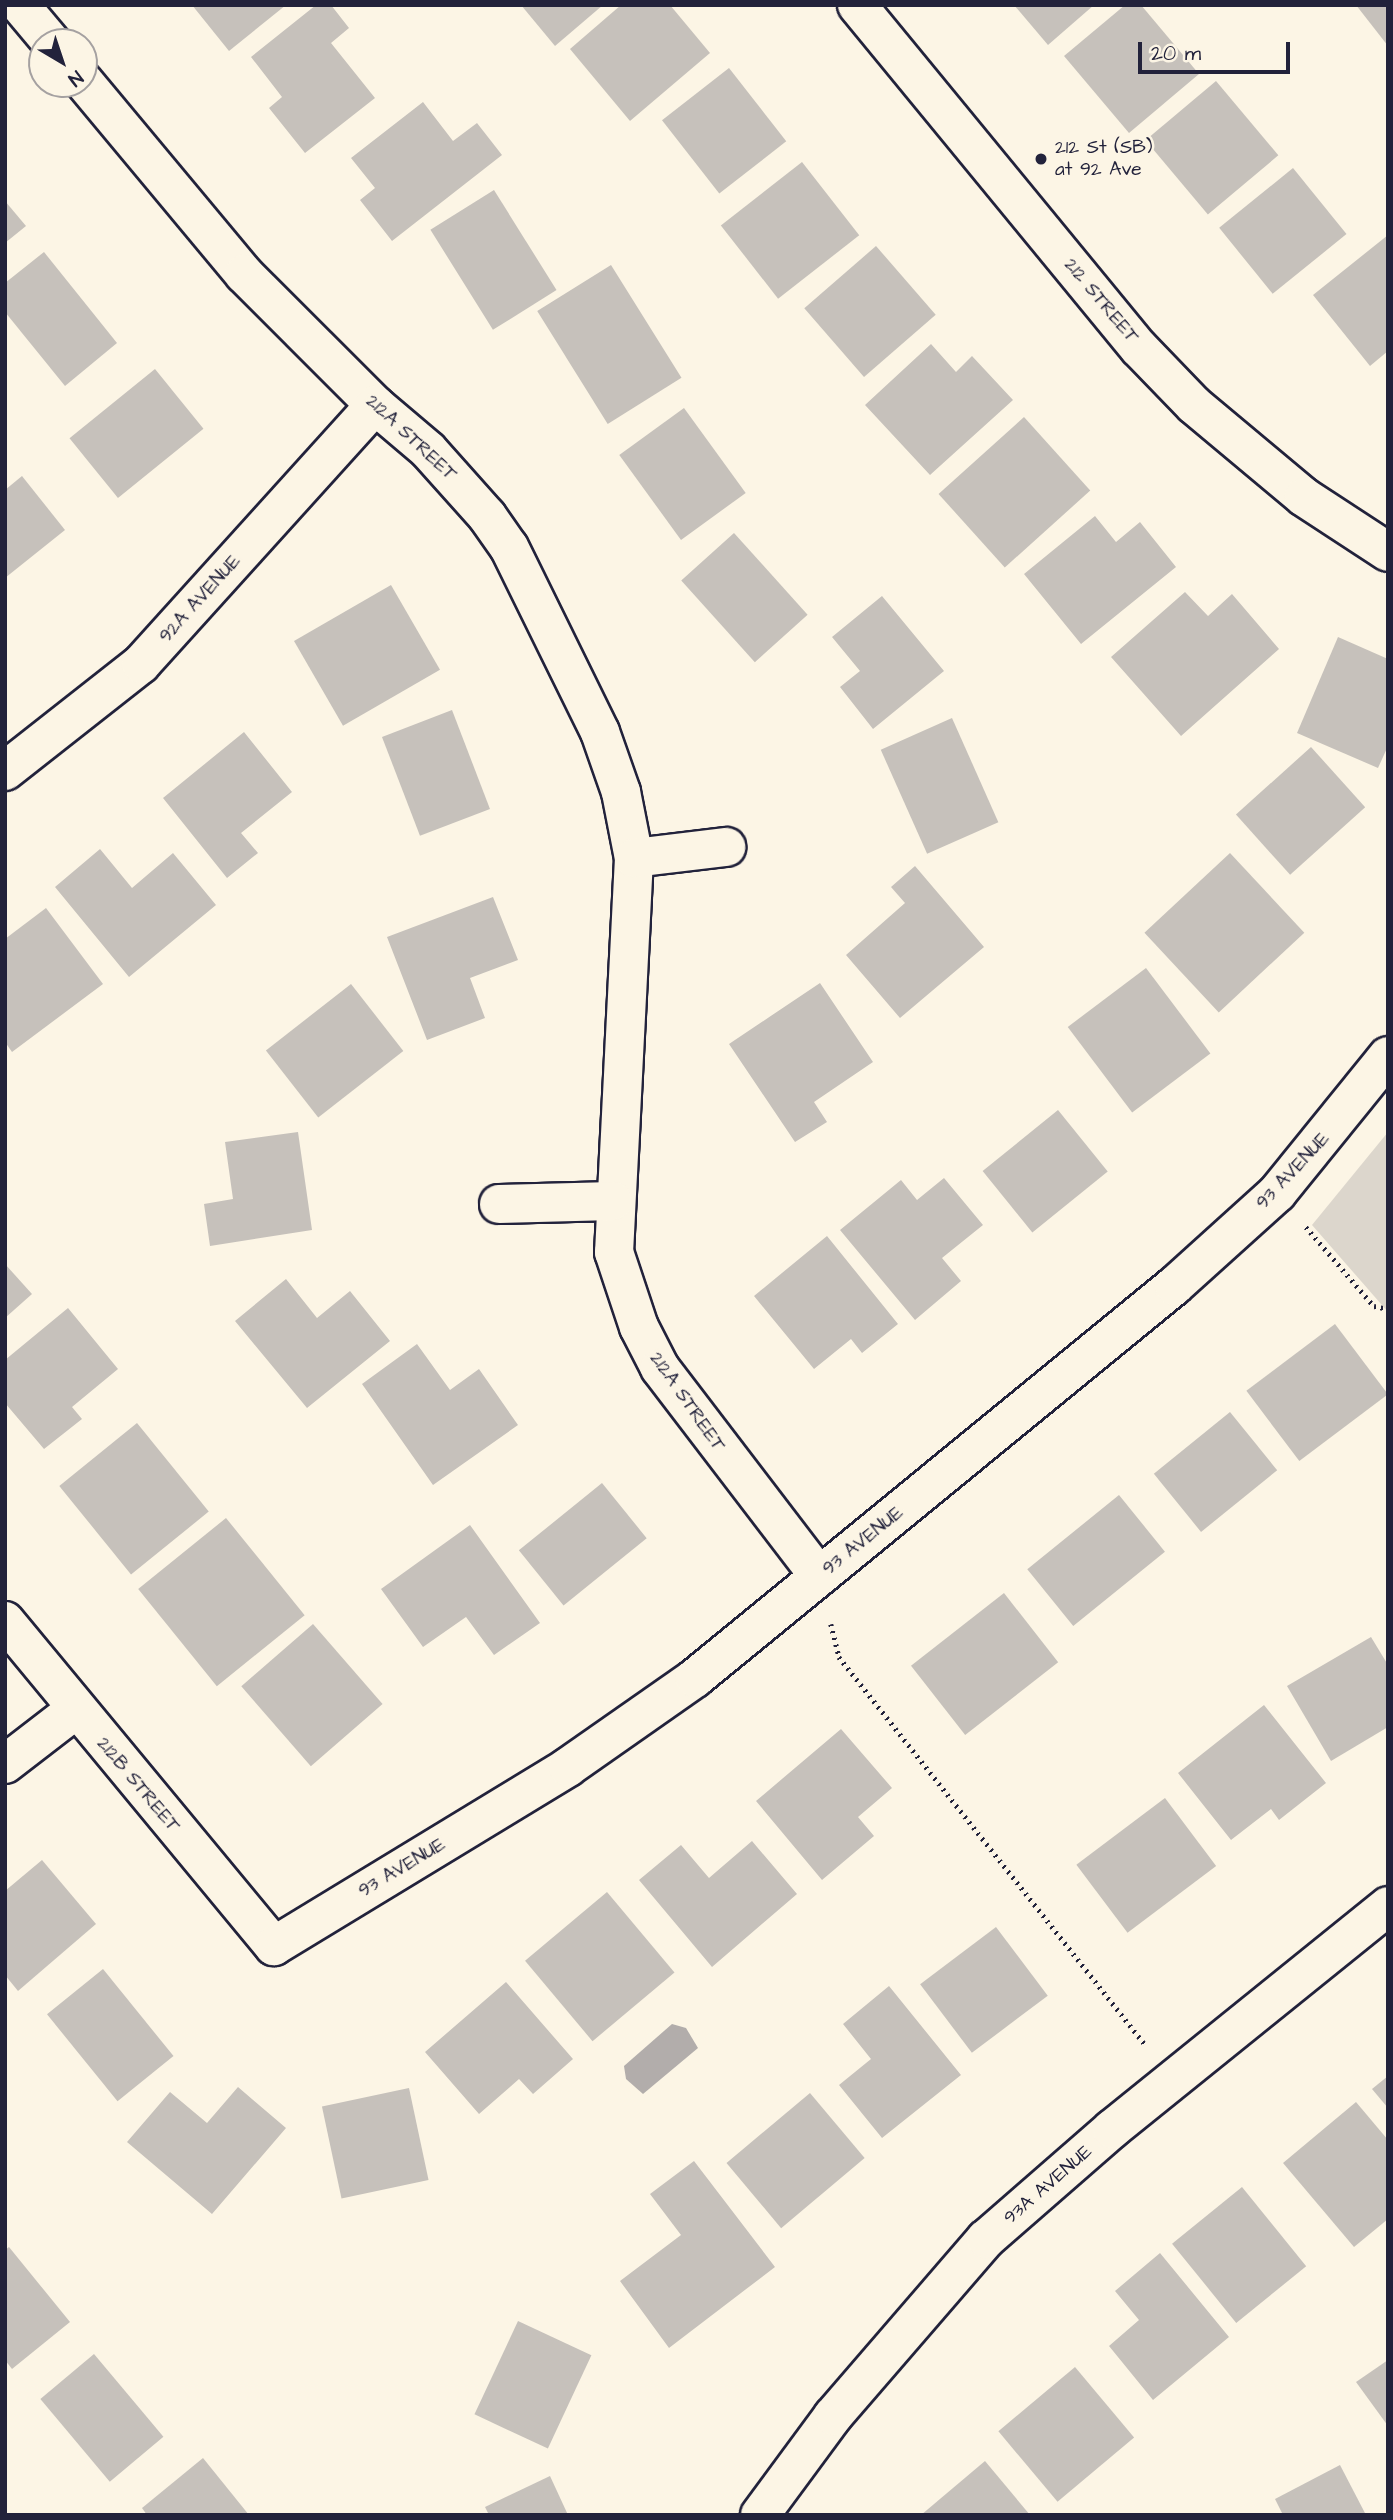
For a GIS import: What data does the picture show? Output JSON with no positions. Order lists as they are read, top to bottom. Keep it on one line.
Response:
{"streets":{"street":["212 STREET","212A STREET","92A AVENUE","93 AVENUE","212B STREET","93A AVENUE"]},"crossings":[["212A STREET","92A AVENUE"],["212A STREET","93 AVENUE"],["93 AVENUE","212B STREET"]],"places":["212 St (SB) at 92 Ave"],"scale_bar":"20 m","north":"bottom right"}
